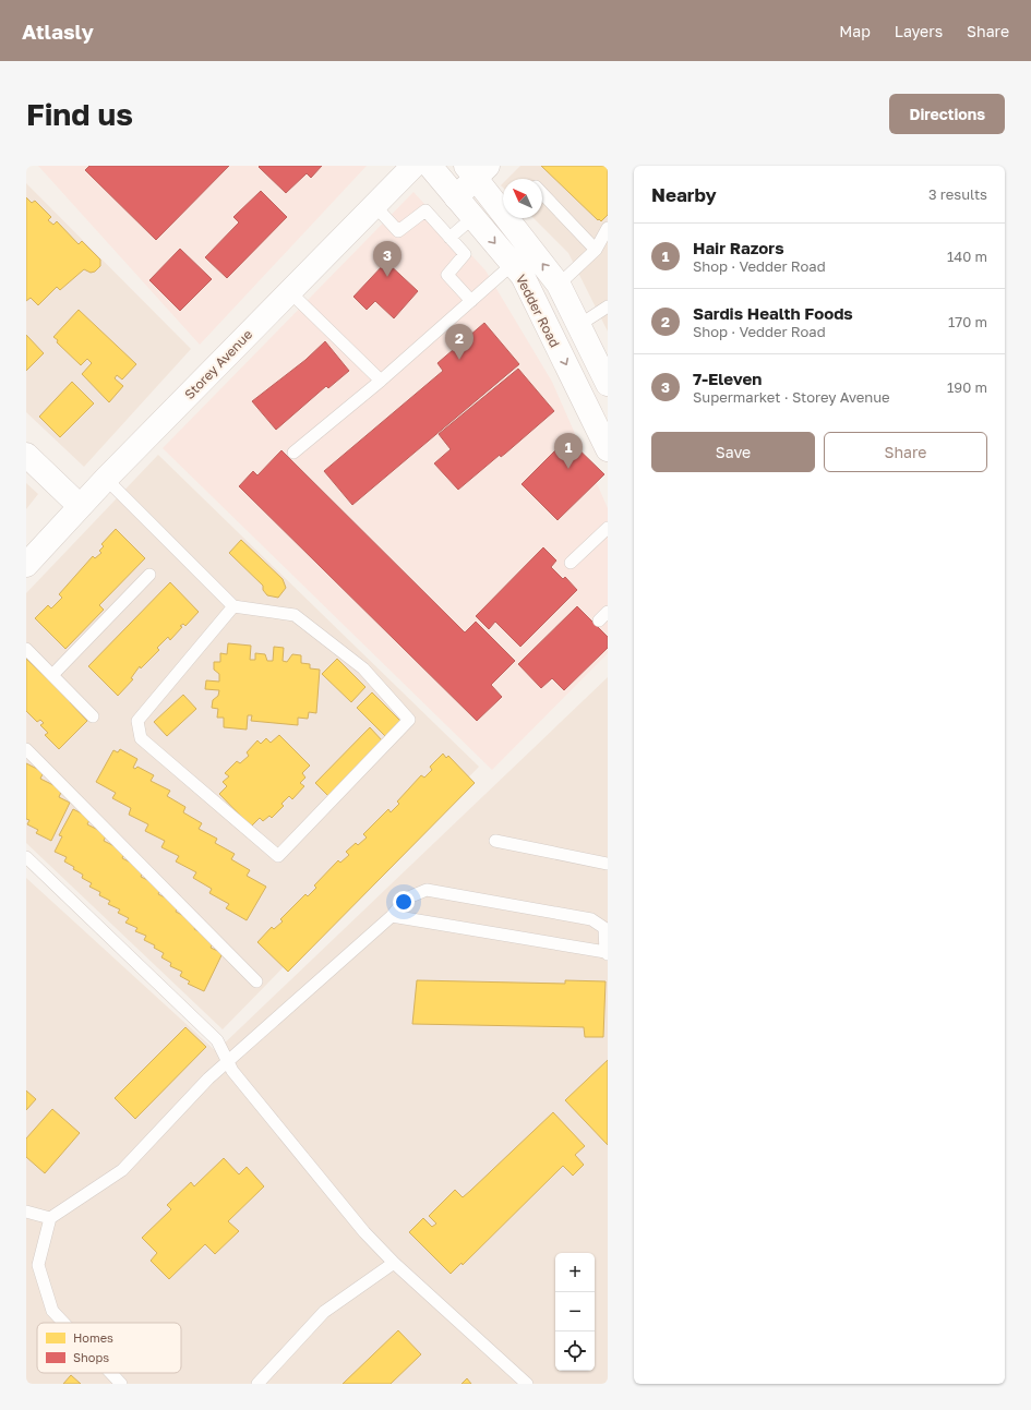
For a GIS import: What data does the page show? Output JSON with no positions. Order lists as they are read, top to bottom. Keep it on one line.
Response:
{"streets":{"street":["Vedder Road","Storey Avenue"]},"legend":["Homes","Shops"],"north":"top left","page":{"header":"Atlasly","nav":["Map","Layers","Share"],"buttons":["Directions",["Save","Share"]],"title":"Find us","heading":["Nearby","3 results"],"list":[{"mark":"1","name":"Hair Razors","note":"Shop · Vedder Road","value":"140 m"},{"mark":"2","name":"Sardis Health Foods","note":"Shop · Vedder Road","value":"170 m"},{"mark":"3","name":"7-Eleven","note":"Supermarket · Storey Avenue","value":"190 m"}],"pins":["3","2","1"],"map_buttons":["+","−"]}}
